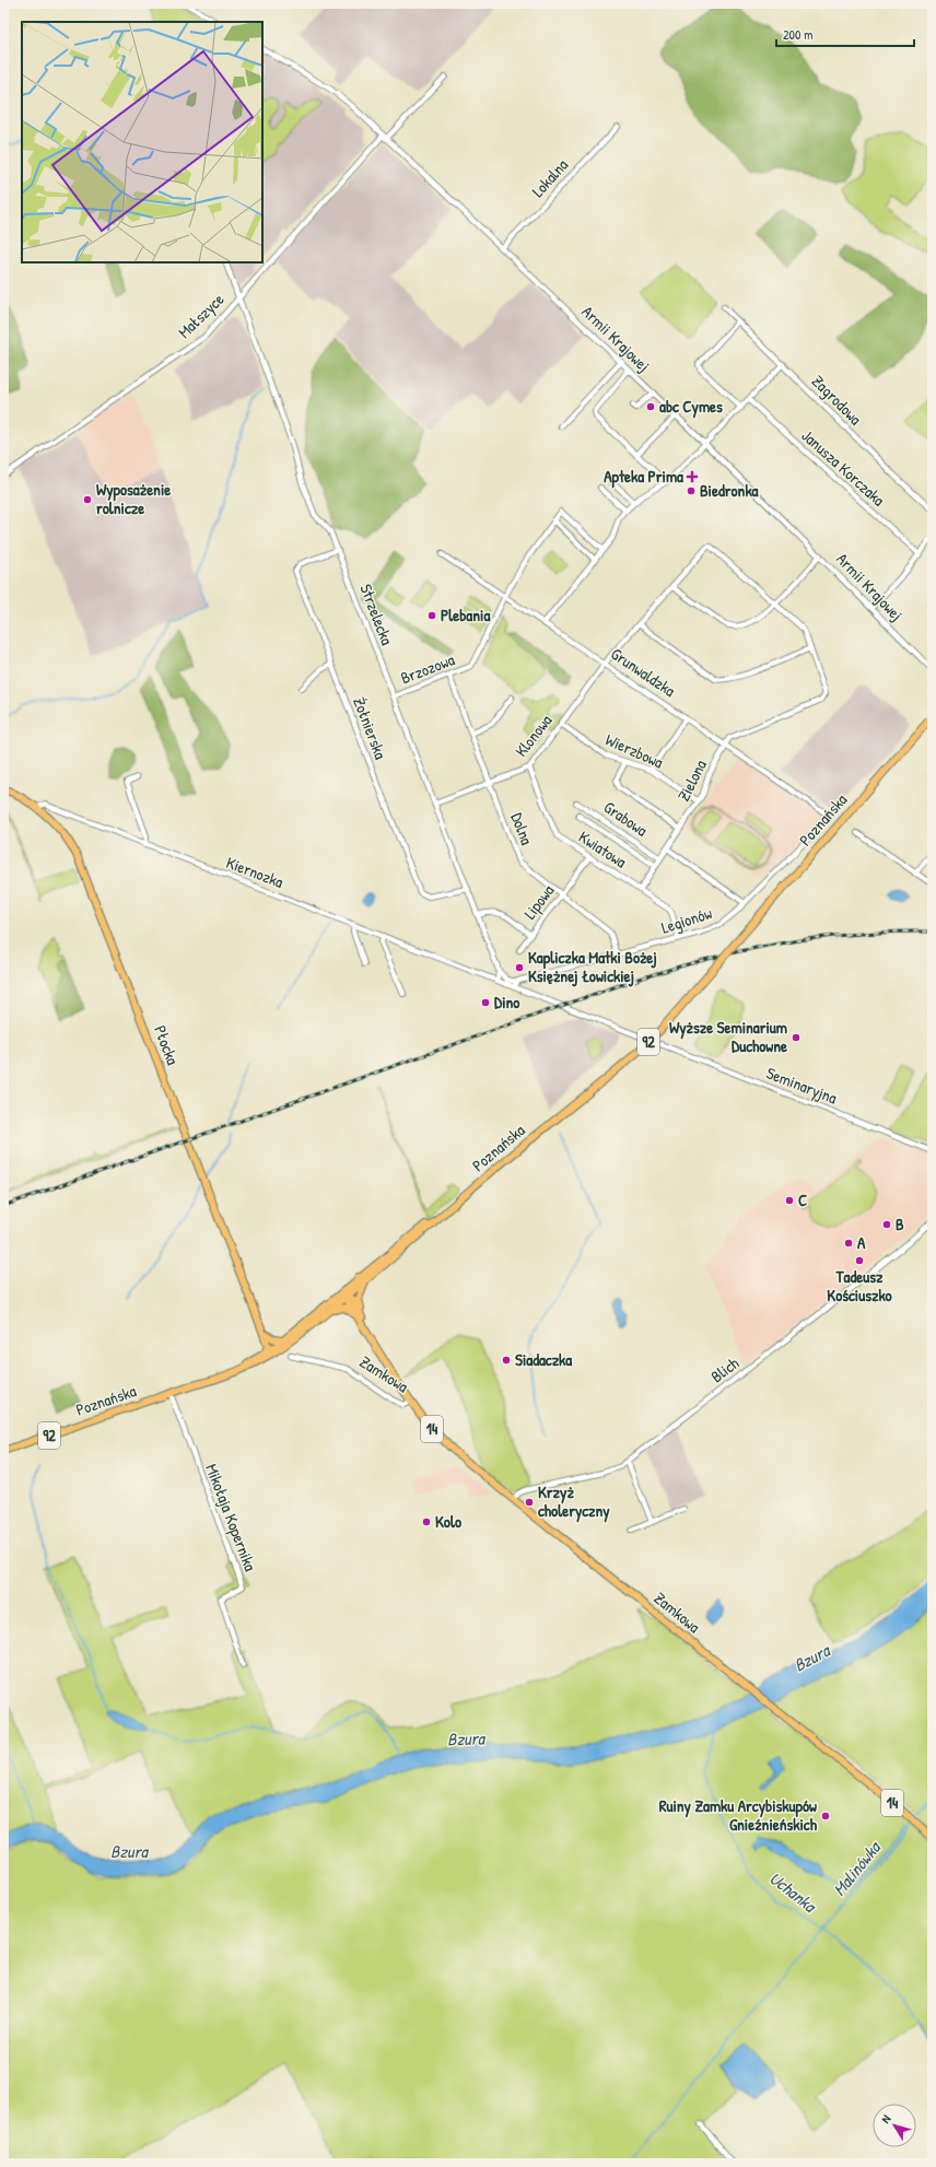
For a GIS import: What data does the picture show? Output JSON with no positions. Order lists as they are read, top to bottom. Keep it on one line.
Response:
{"streets":{"main road":["Poznańska","92","Płocka","Zamkowa","14"],"street":["Lokalna","Małszyce","Armii Krajowej","Zagrodowa","Janusza Korczaka","Strzelecka","Brzozowa","Grunwaldzka","Żołnierska","Klonowa","Wierzbowa","Zielona","Grabowa","Dolna","Kwiatowa","Kiernozka","Lipowa","Legionów","Seminaryjna","Blich","Mikołaja Kopernika"]},"crossings":[["Lokalna","Armii Krajowej"],["Małszyce","Armii Krajowej"],["Małszyce","Strzelecka"],["Strzelecka","Brzozowa"],["Strzelecka","Żołnierska"],["Strzelecka","Klonowa"],["Strzelecka","Lipowa"],["Brzozowa","Grunwaldzka"],["Brzozowa","Dolna"],["Grunwaldzka","Klonowa"],["Grunwaldzka","Zielona"],["Grunwaldzka","Legionów"],["Klonowa","Wierzbowa"],["Klonowa","Dolna"],["Klonowa","Kwiatowa"],["Wierzbowa","Zielona"],["Zielona","Grabowa"],["Zielona","Kwiatowa"],["Poznańska","Płocka"],["Poznańska","Zamkowa"],["Poznańska","Mikołaja Kopernika"],["Dolna","Lipowa"],["Dolna","Legionów"],["Kwiatowa","Lipowa"],["Kwiatowa","Legionów"],["Kiernozka","Legionów"],["Kiernozka","Płocka"],["Blich","Zamkowa"]],"water":["Bzura","Malinówka","Uchanka"],"places":{"other":["abc Cymes","Biedronka","Wyposażenie rolnicze","Plebania","Kapliczka Matki Bożej Księżnej Łowickiej","Dino","Wyższe Seminarium Duchowne","C","B","A","Tadeusz Kościuszko","Siadaczka","Krzyż choleryczny","Kolo","Ruiny Zamku Arcybiskupów Gnieźnieńskich"],"health":["Apteka Prima"]},"scale_bar":"200 m","north":"top left"}
